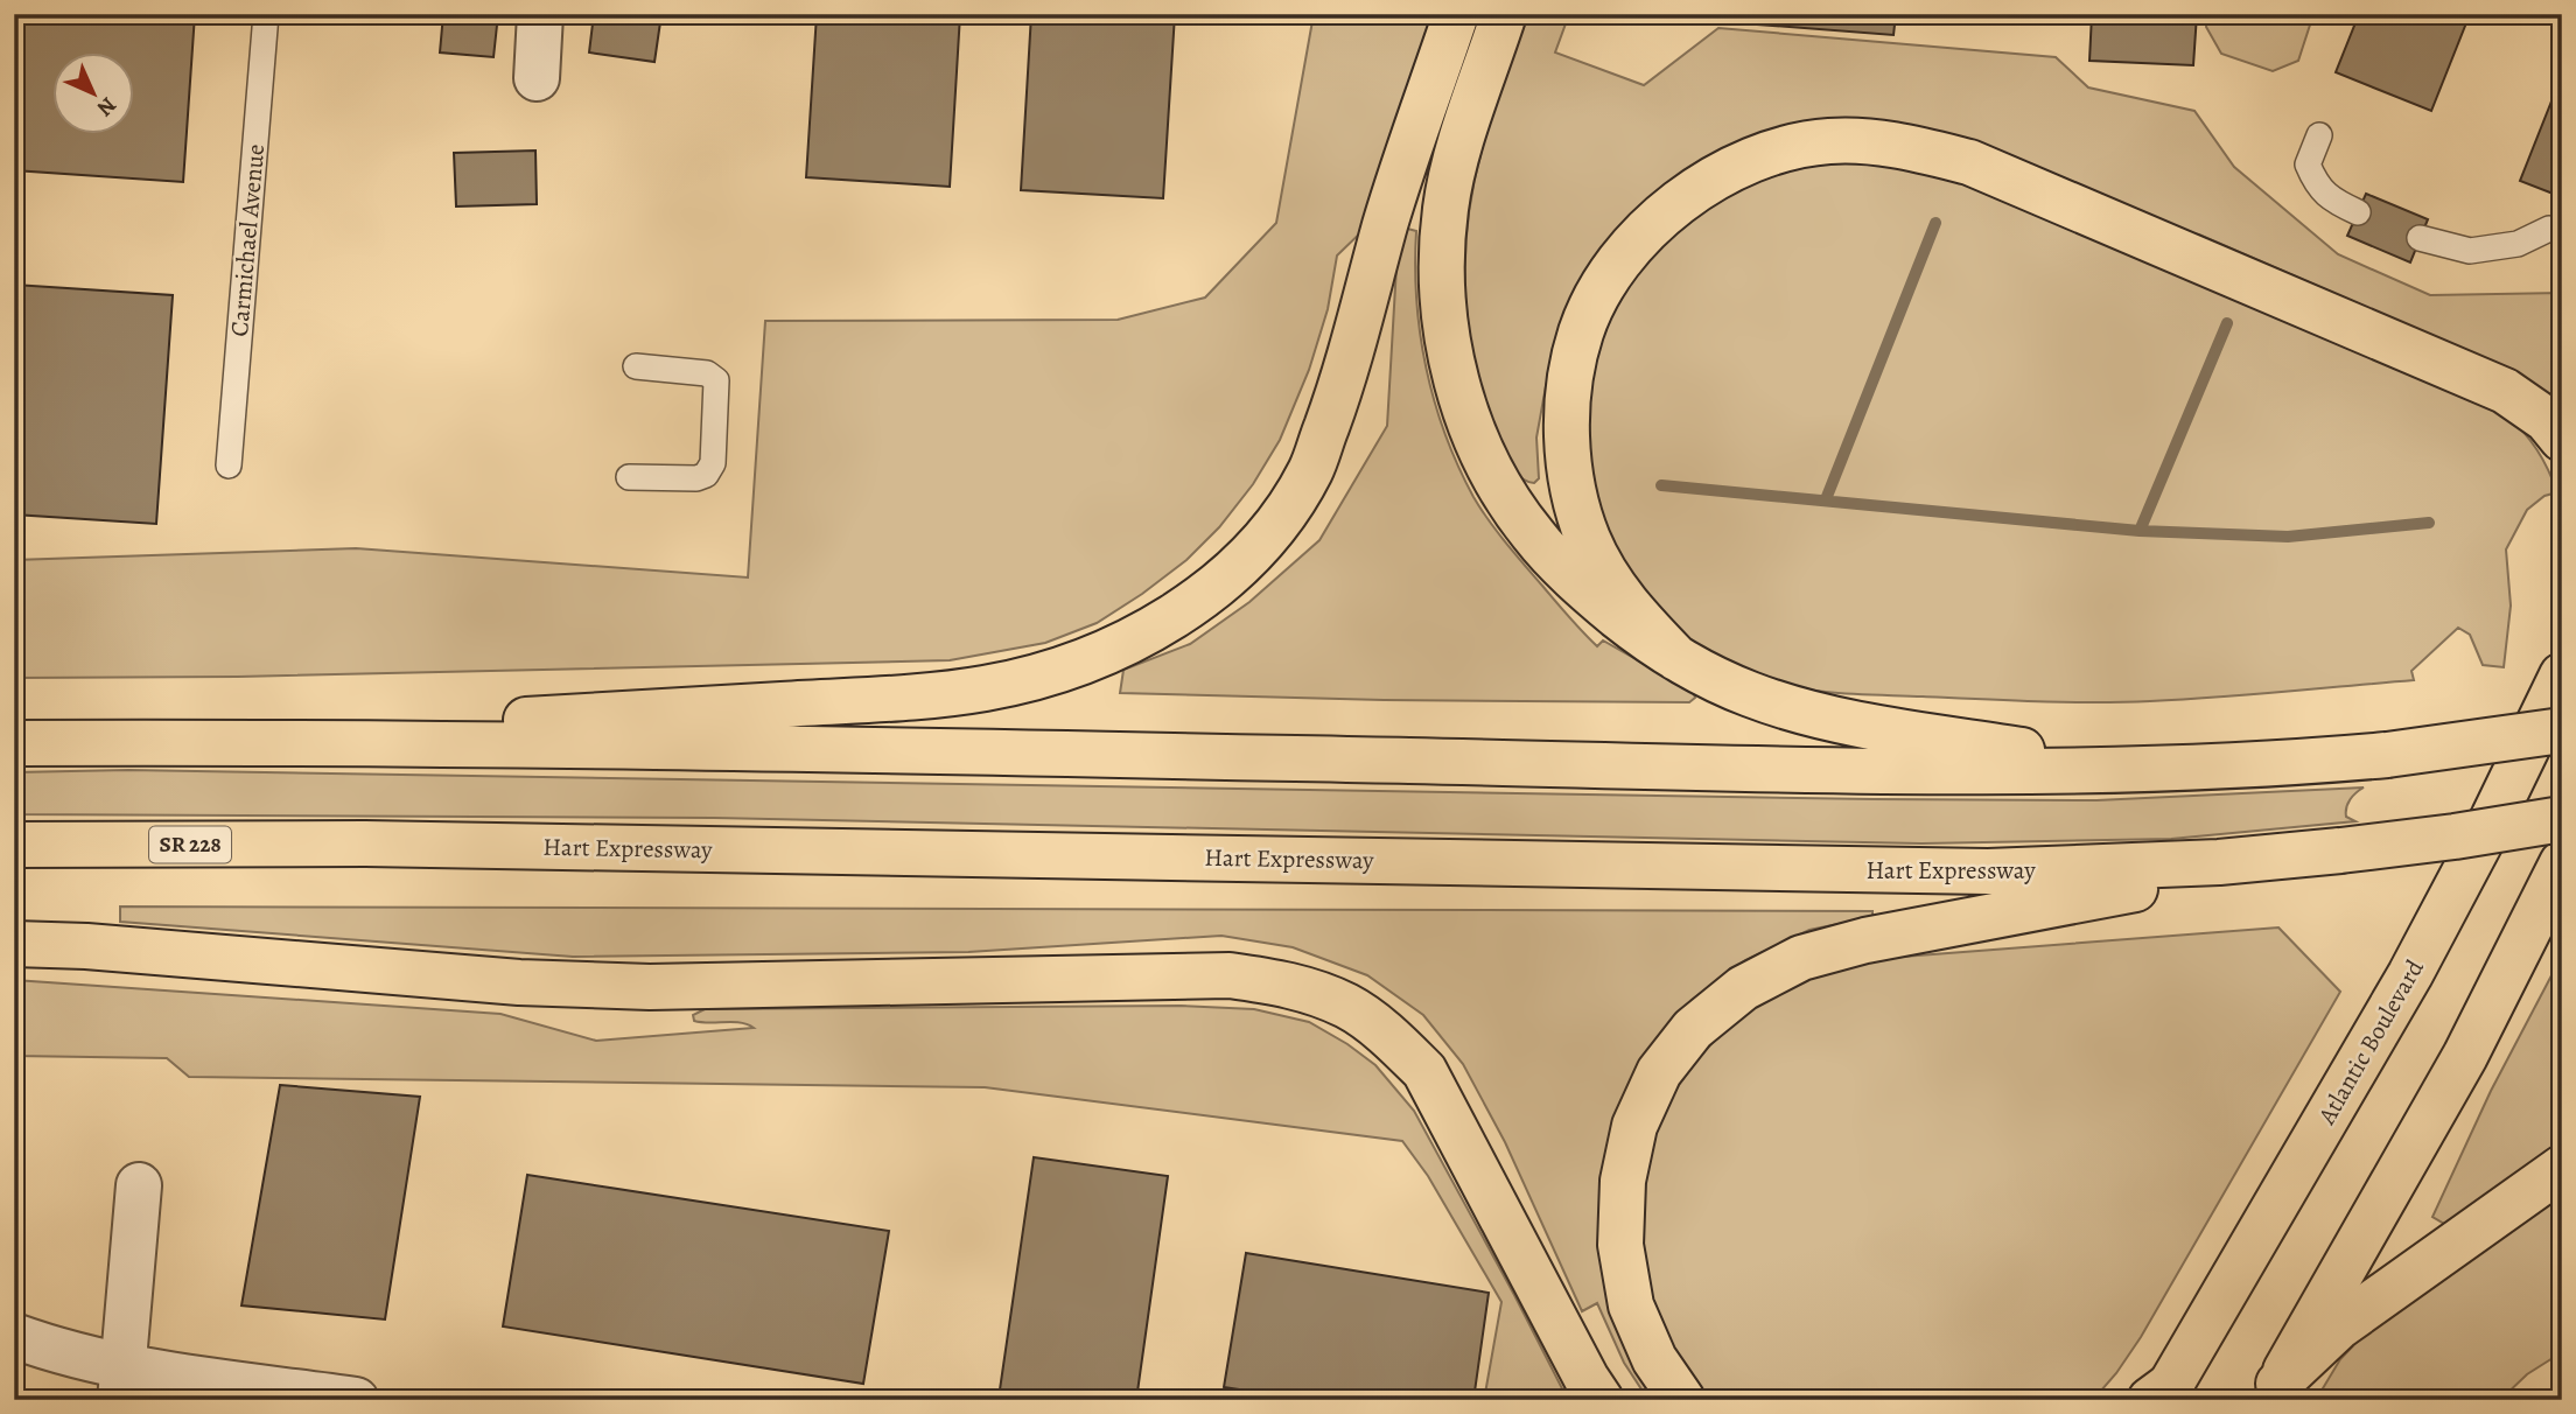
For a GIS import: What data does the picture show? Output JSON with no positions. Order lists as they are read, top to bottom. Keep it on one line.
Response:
{"streets":{"main road":["SR 228","Hart Expressway","Atlantic Boulevard"],"lane":["Carmichael Avenue"]},"north":"bottom right"}
